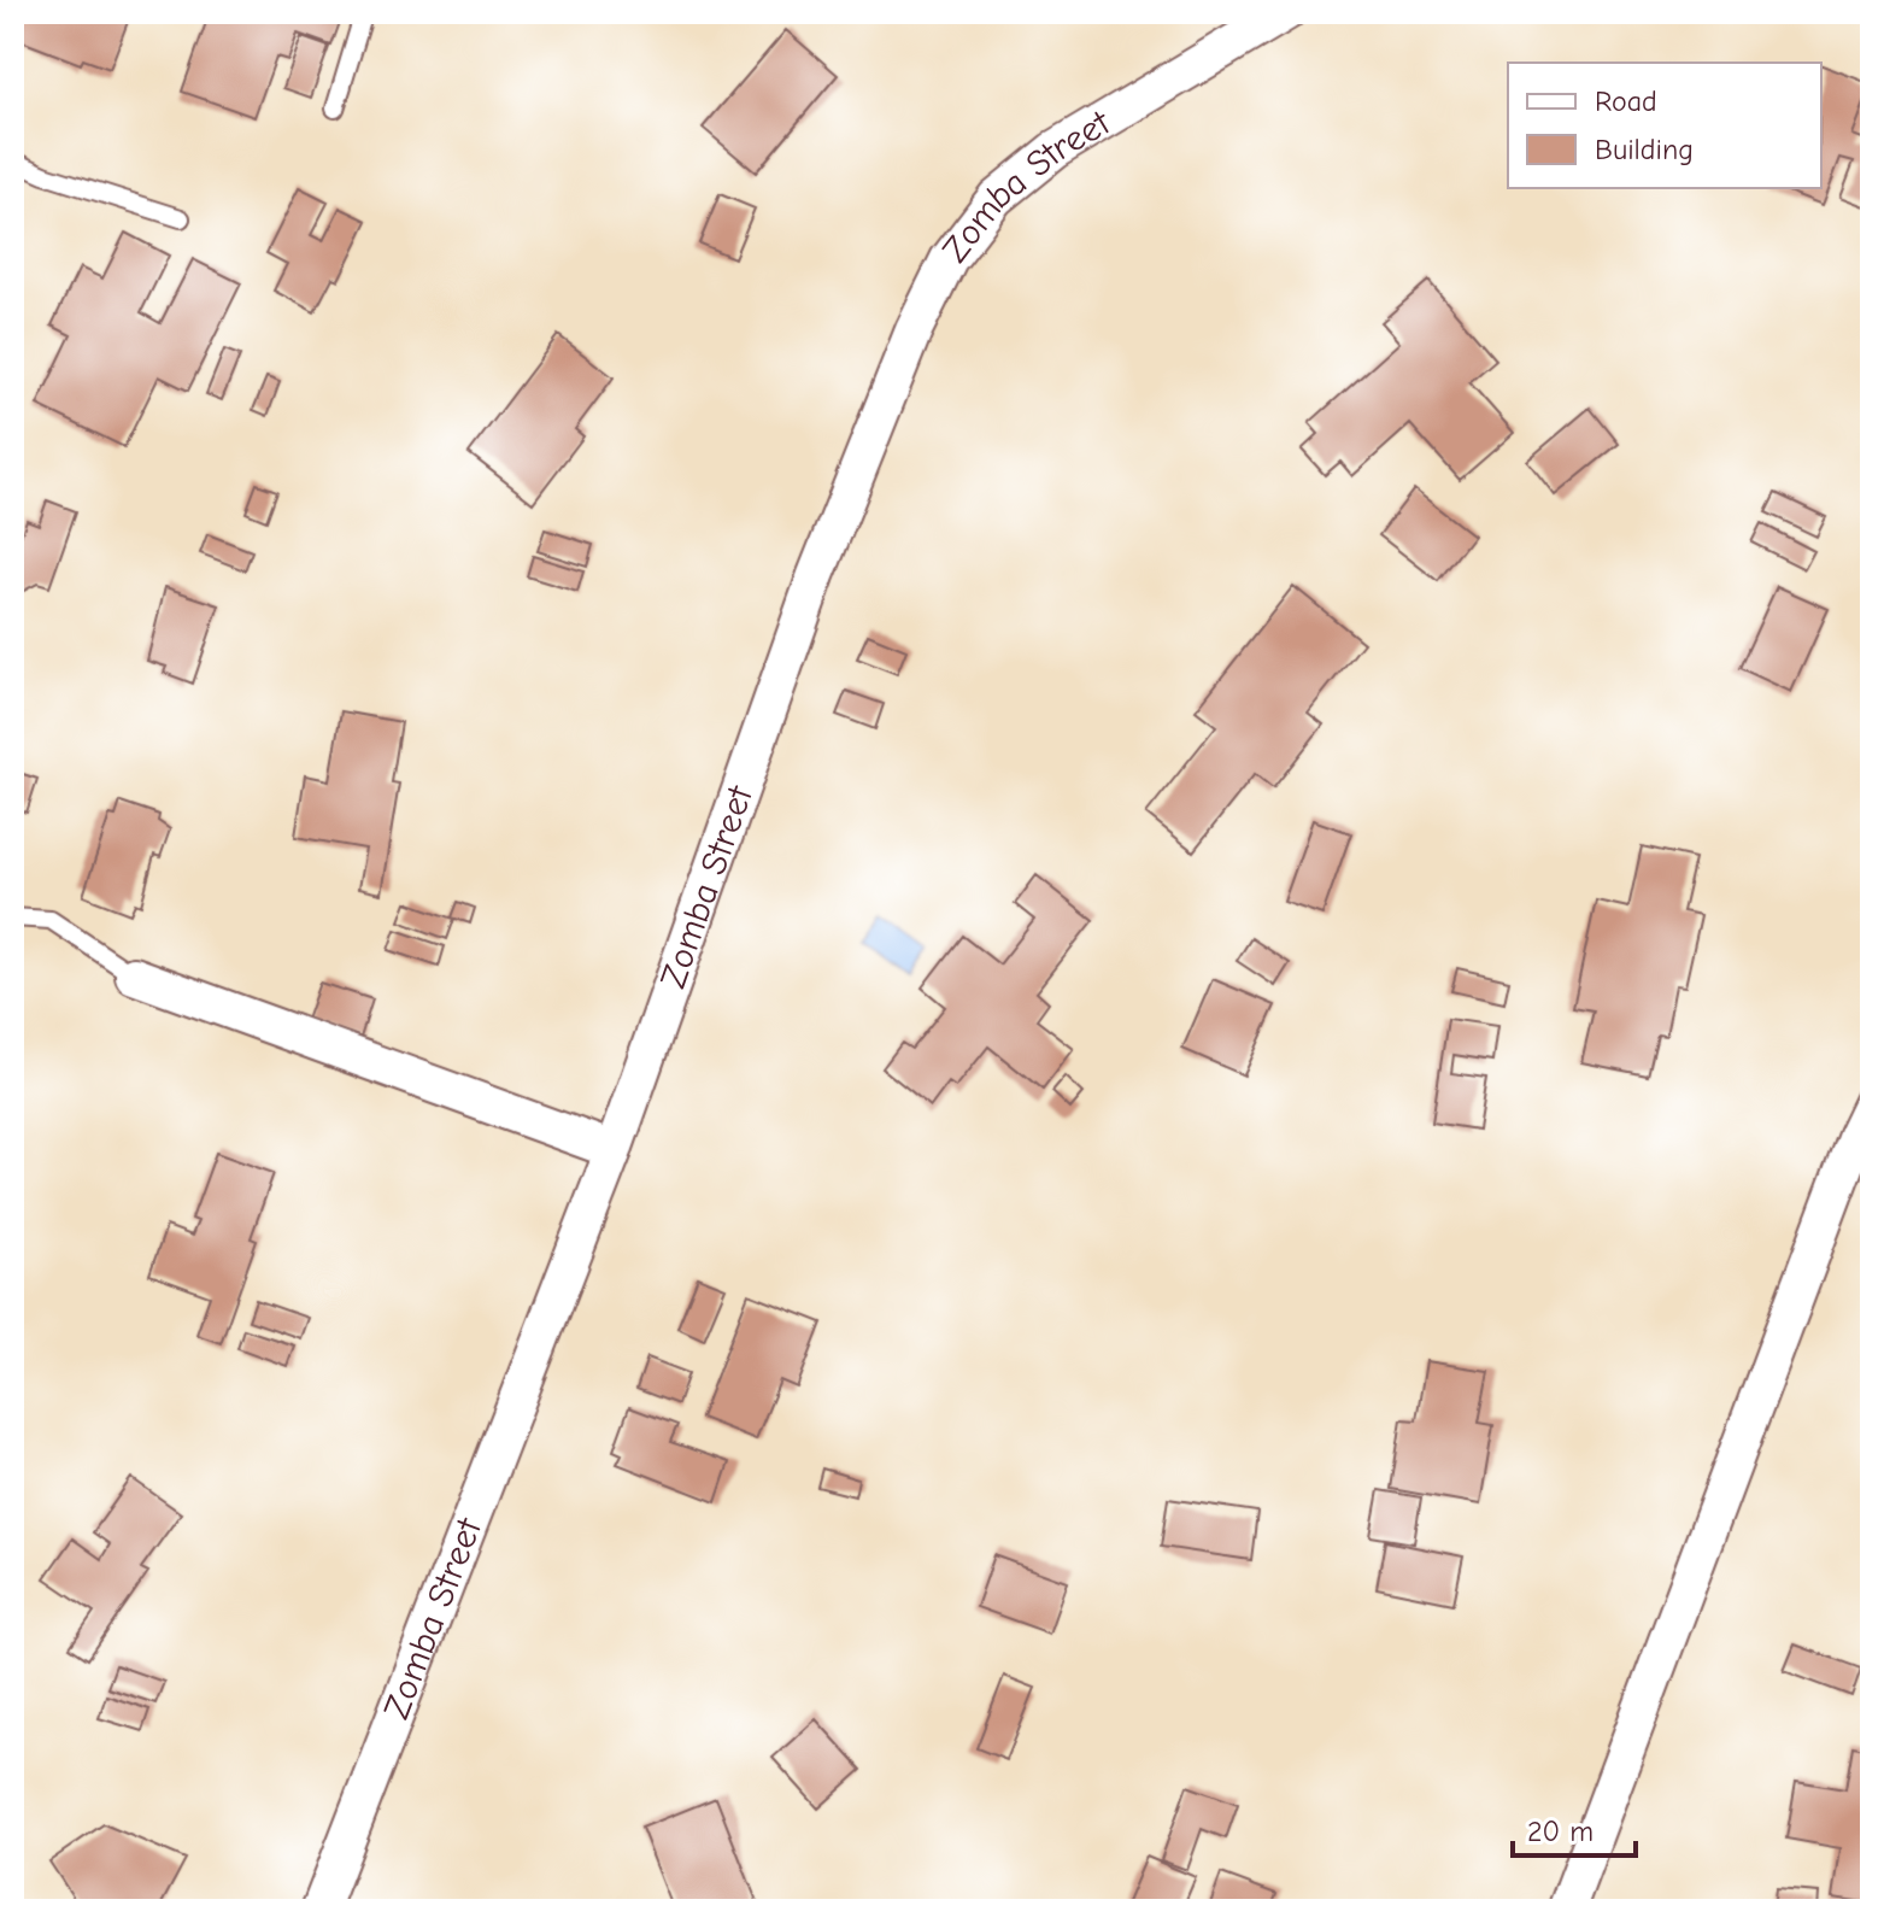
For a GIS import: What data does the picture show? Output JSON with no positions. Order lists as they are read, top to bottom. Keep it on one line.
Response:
{"streets":{"street":["Zomba Street"]},"legend":["Road","Building"],"scale_bar":"20 m"}
